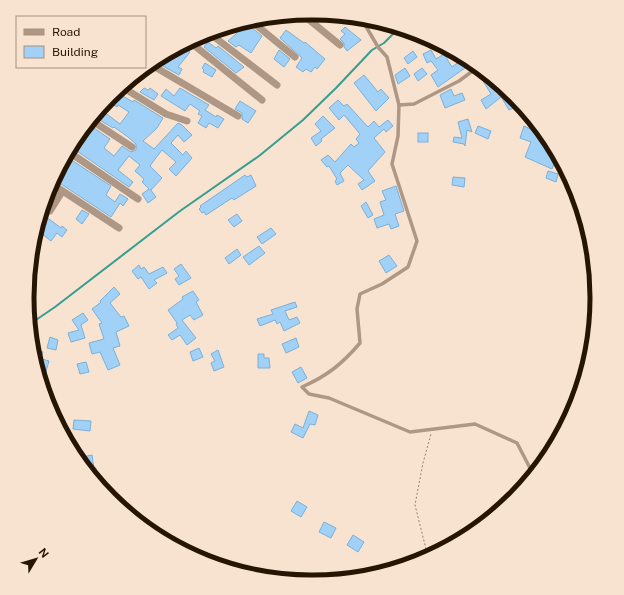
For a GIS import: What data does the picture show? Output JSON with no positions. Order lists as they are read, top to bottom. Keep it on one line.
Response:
{"legend":["Road","Building"],"north":"top right"}
